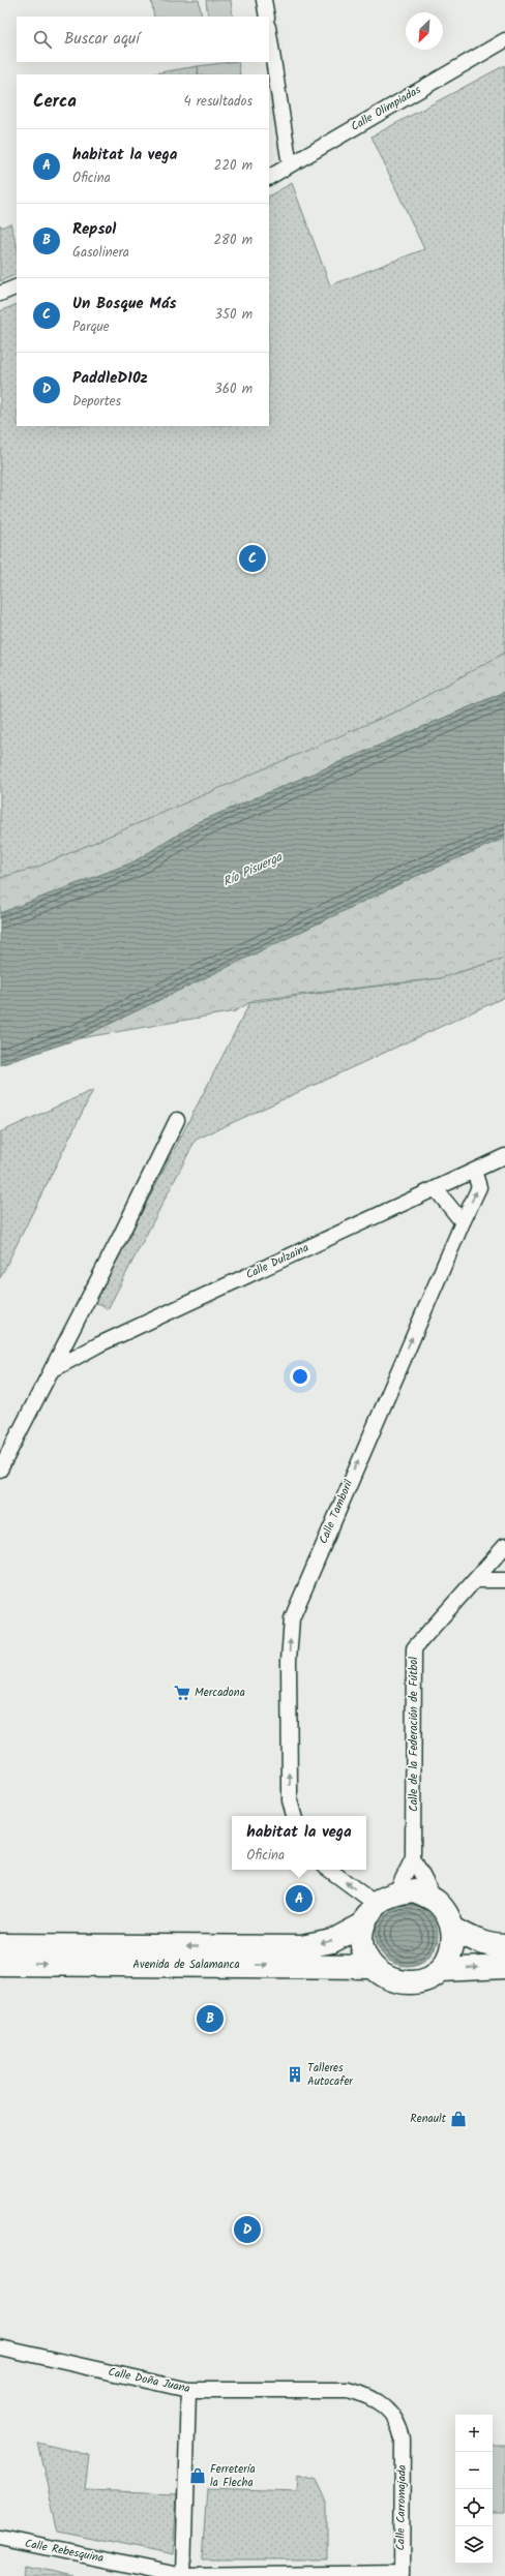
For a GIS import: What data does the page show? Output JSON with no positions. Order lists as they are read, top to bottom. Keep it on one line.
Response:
{"streets":{"highway":["Avenida de Salamanca"],"street":["Calle Olimpiadas","Calle Dulzaina","Calle Tamboril","Calle de la Federación de Fútbol","Calle Doña Juana","Calle Carromajada","Calle Rebesquina"]},"crossings":[["Calle Dulzaina","Calle Tamboril"],["Calle de la Federación de Fútbol","Avenida de Salamanca"],["Calle Doña Juana","Calle Carromajada"],["Calle Carromajada","Calle Rebesquina"]],"one_way":["Calle Tamboril"],"water":["Río Pisuerga"],"places":{"supermarket":["Mercadona"],"building":["Talleres Autocafer"],"shop":["Renault","Ferretería la Flecha"]},"north":"bottom left","page":{"search":"Buscar aquí","heading":["Cerca","4 resultados"],"list":[{"mark":"A","name":"habitat la vega","note":"Oficina","value":"220 m"},{"mark":"B","name":"Repsol","note":"Gasolinera","value":"280 m"},{"mark":"C","name":"Un Bosque Más","note":"Parque","value":"350 m"},{"mark":"D","name":"PaddleD10z","note":"Deportes","value":"360 m"}],"pins":["C","A","B","D"],"popup":["habitat la vega","Oficina"],"map_buttons":["+","−"]}}
